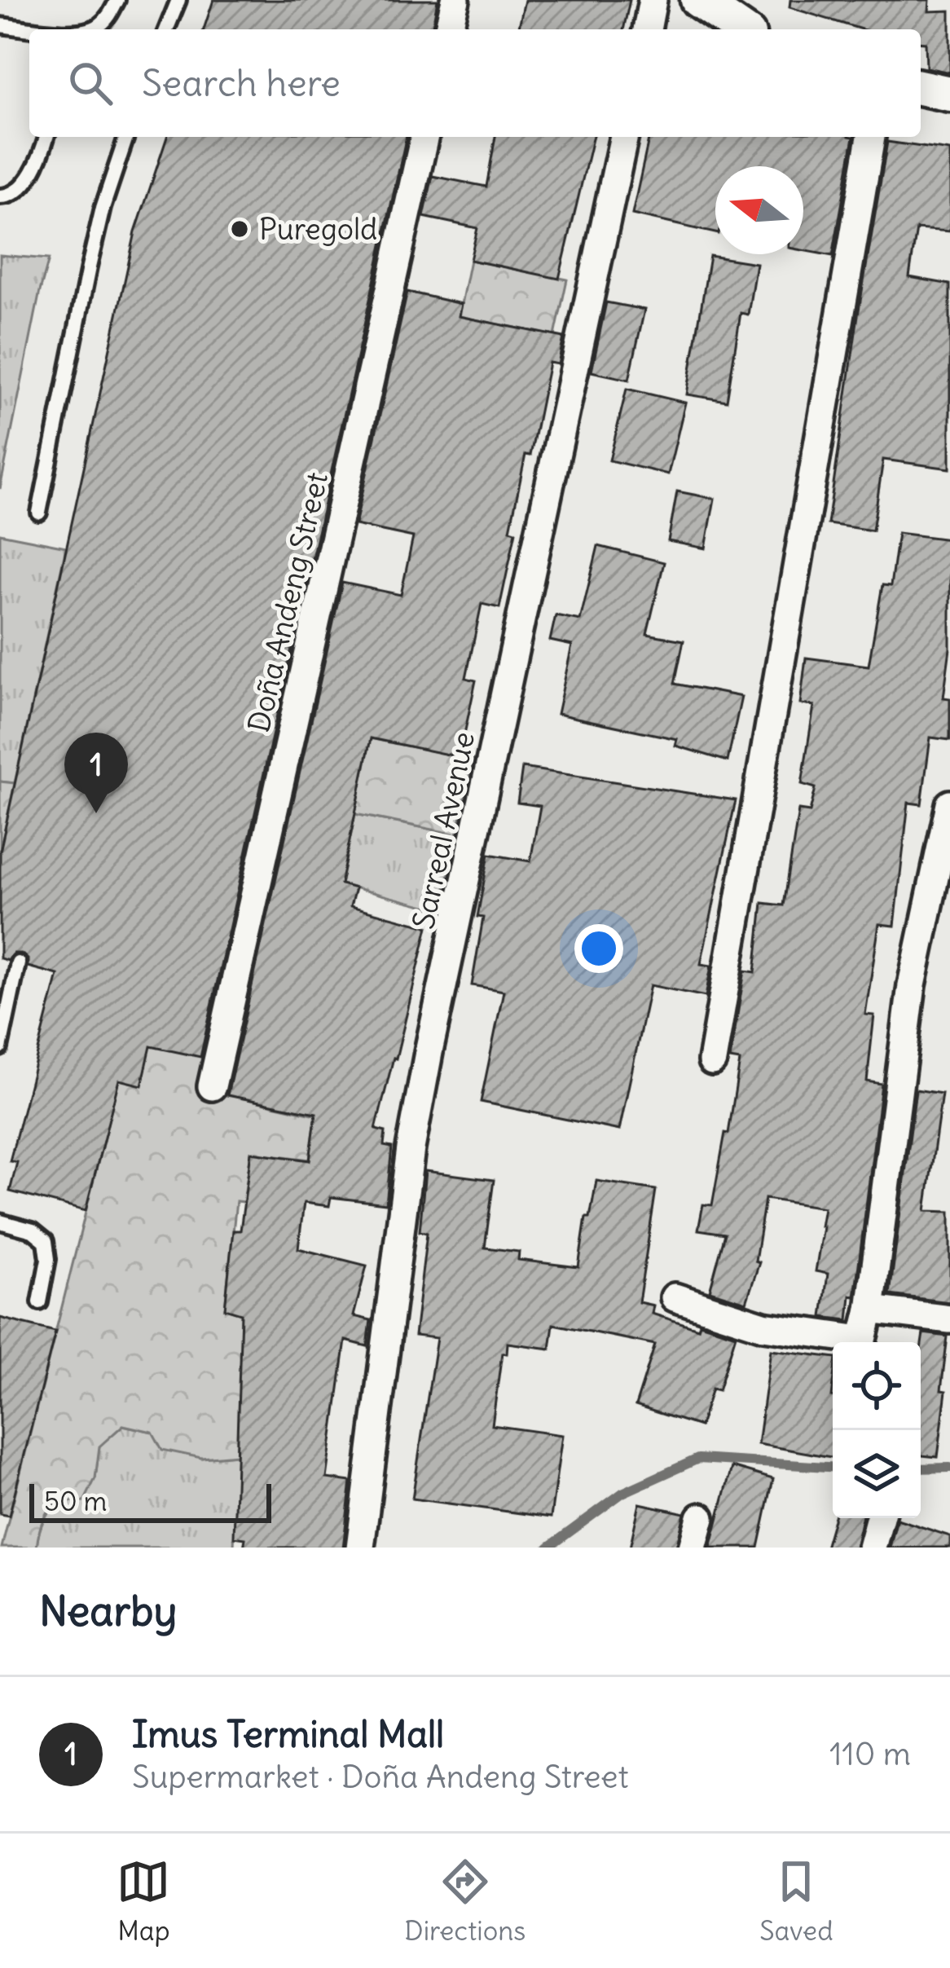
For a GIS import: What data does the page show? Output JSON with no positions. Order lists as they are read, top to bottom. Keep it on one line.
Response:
{"streets":{"street":["Doña Andeng Street","Sarreal Avenue"]},"places":["Puregold"],"scale_bar":"50 m","north":"left","page":{"search":"Search here","pins":"1","scale":"50 m","heading":"Nearby","list":[{"mark":"1","name":"Imus Terminal Mall","note":"Supermarket · Doña Andeng Street","value":"110 m"}],"nav":["Map","Directions","Saved"]}}
